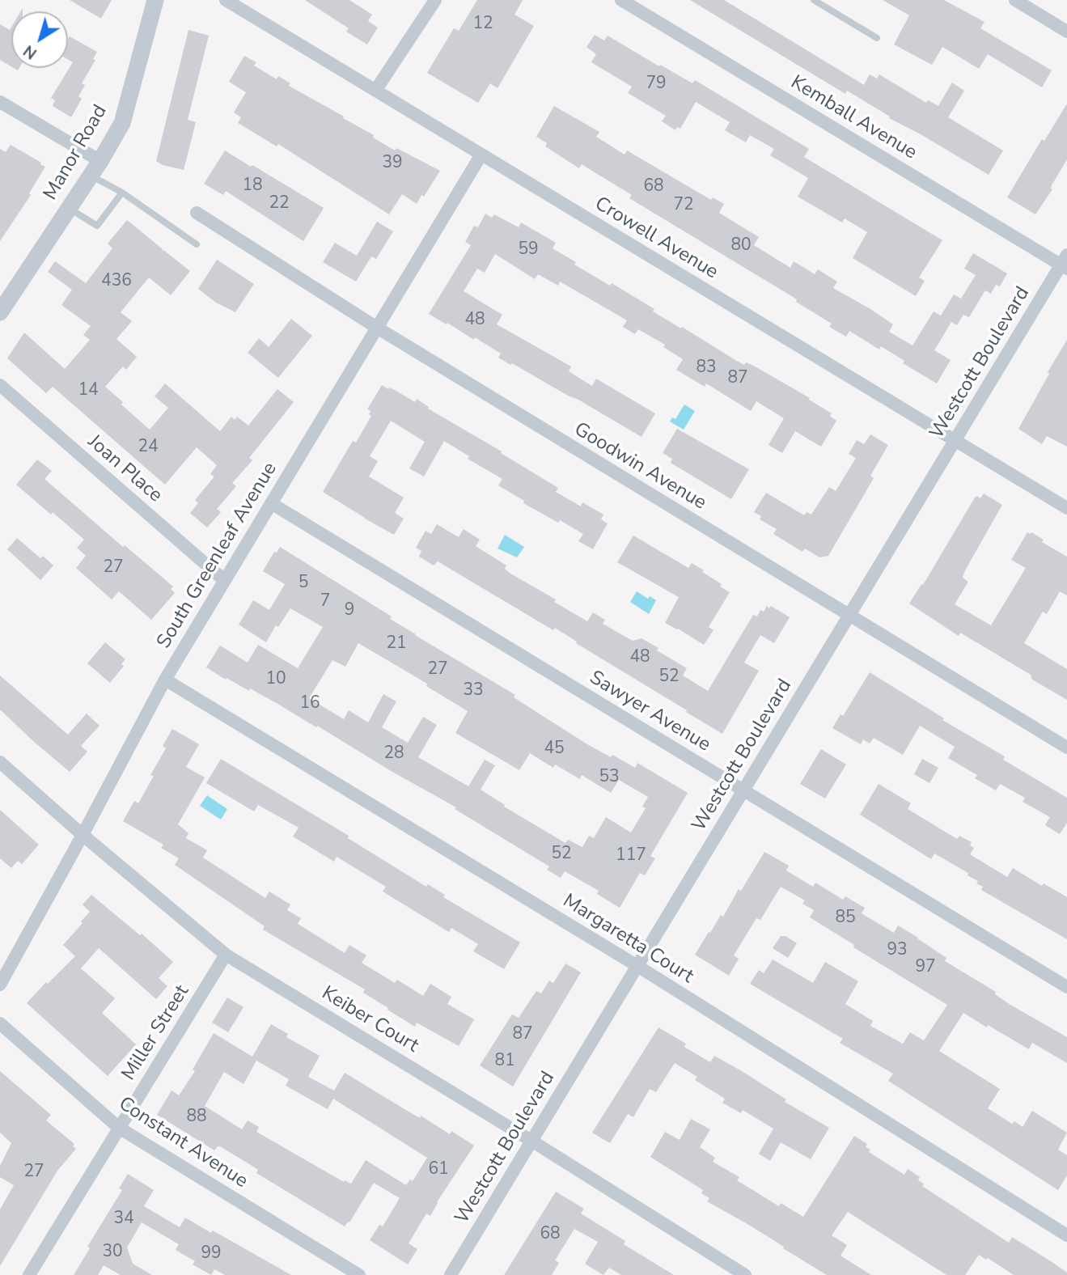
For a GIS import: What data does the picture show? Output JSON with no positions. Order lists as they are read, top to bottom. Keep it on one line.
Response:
{"streets":{"street":["Kemball Avenue","Manor Road","Crowell Avenue","Westcott Boulevard","Goodwin Avenue","Joan Place","South Greenleaf Avenue","Sawyer Avenue","Margaretta Court","Keiber Court","Miller Street","Constant Avenue"]},"crossings":[["Kemball Avenue","Westcott Boulevard"],["Crowell Avenue","Westcott Boulevard"],["Crowell Avenue","South Greenleaf Avenue"],["Westcott Boulevard","Goodwin Avenue"],["Westcott Boulevard","Sawyer Avenue"],["Westcott Boulevard","Margaretta Court"],["Westcott Boulevard","Keiber Court"],["Goodwin Avenue","South Greenleaf Avenue"],["Joan Place","South Greenleaf Avenue"],["South Greenleaf Avenue","Sawyer Avenue"],["South Greenleaf Avenue","Margaretta Court"],["South Greenleaf Avenue","Keiber Court"],["Keiber Court","Miller Street"],["Miller Street","Constant Avenue"]],"house_numbers":["12","79","39","18","68","22","72","80","59","436","48","83","87","14","24","27","5","7","9","21","48","27","52","10","33","16","45","28","53","52","117","85","93","97","87","81","88","61","27","34","68","30","99"],"north":"bottom left"}
